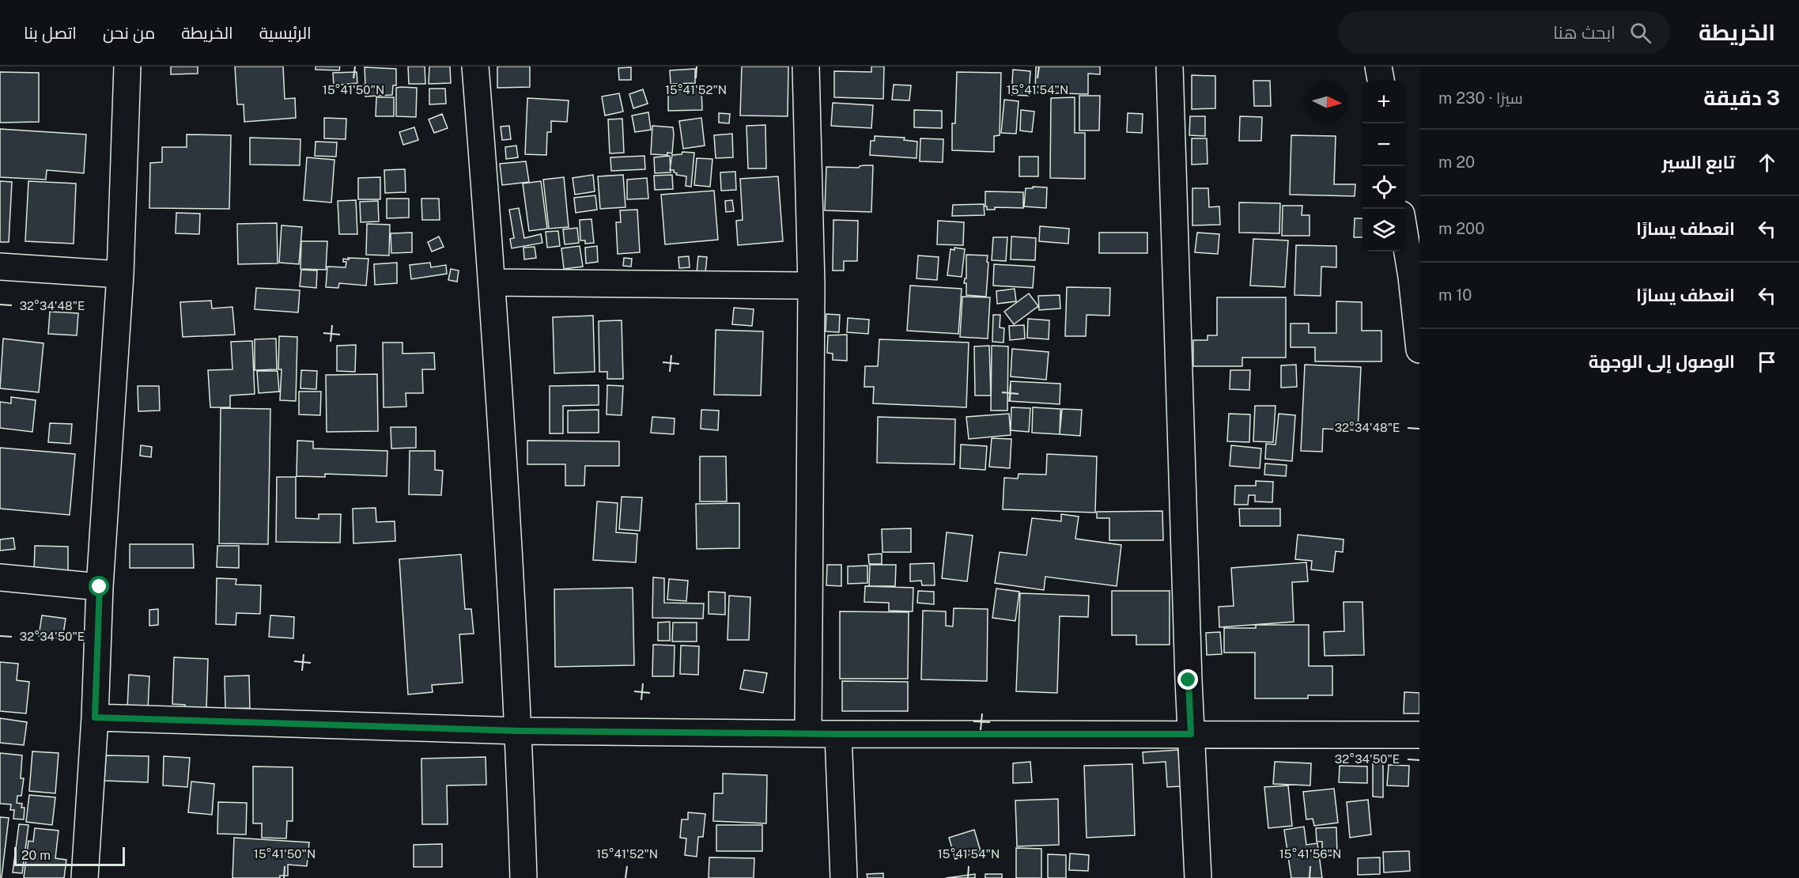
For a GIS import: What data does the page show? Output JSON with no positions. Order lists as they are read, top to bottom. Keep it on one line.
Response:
{"scale_bar":"20 m","north":"right","page":{"header":"الخريطة","search":"ابحث هنا","nav":["الرئيسية","الخريطة","من نحن","اتصل بنا"],"heading":["3 دقيقة","سيرًا · 230 m"],"map_buttons":["+","−"],"list":[["تابع السير","20 m"],["انعطف يسارًا","200 m"],["انعطف يسارًا","10 m"],"الوصول إلى الوجهة"],"scale":"20 m"},"coordinates":["15°41'50\"N","15°41'52\"N","15°41'54\"N","32°34'48\"E","32°34'50\"E","15°41'56\"N"]}
